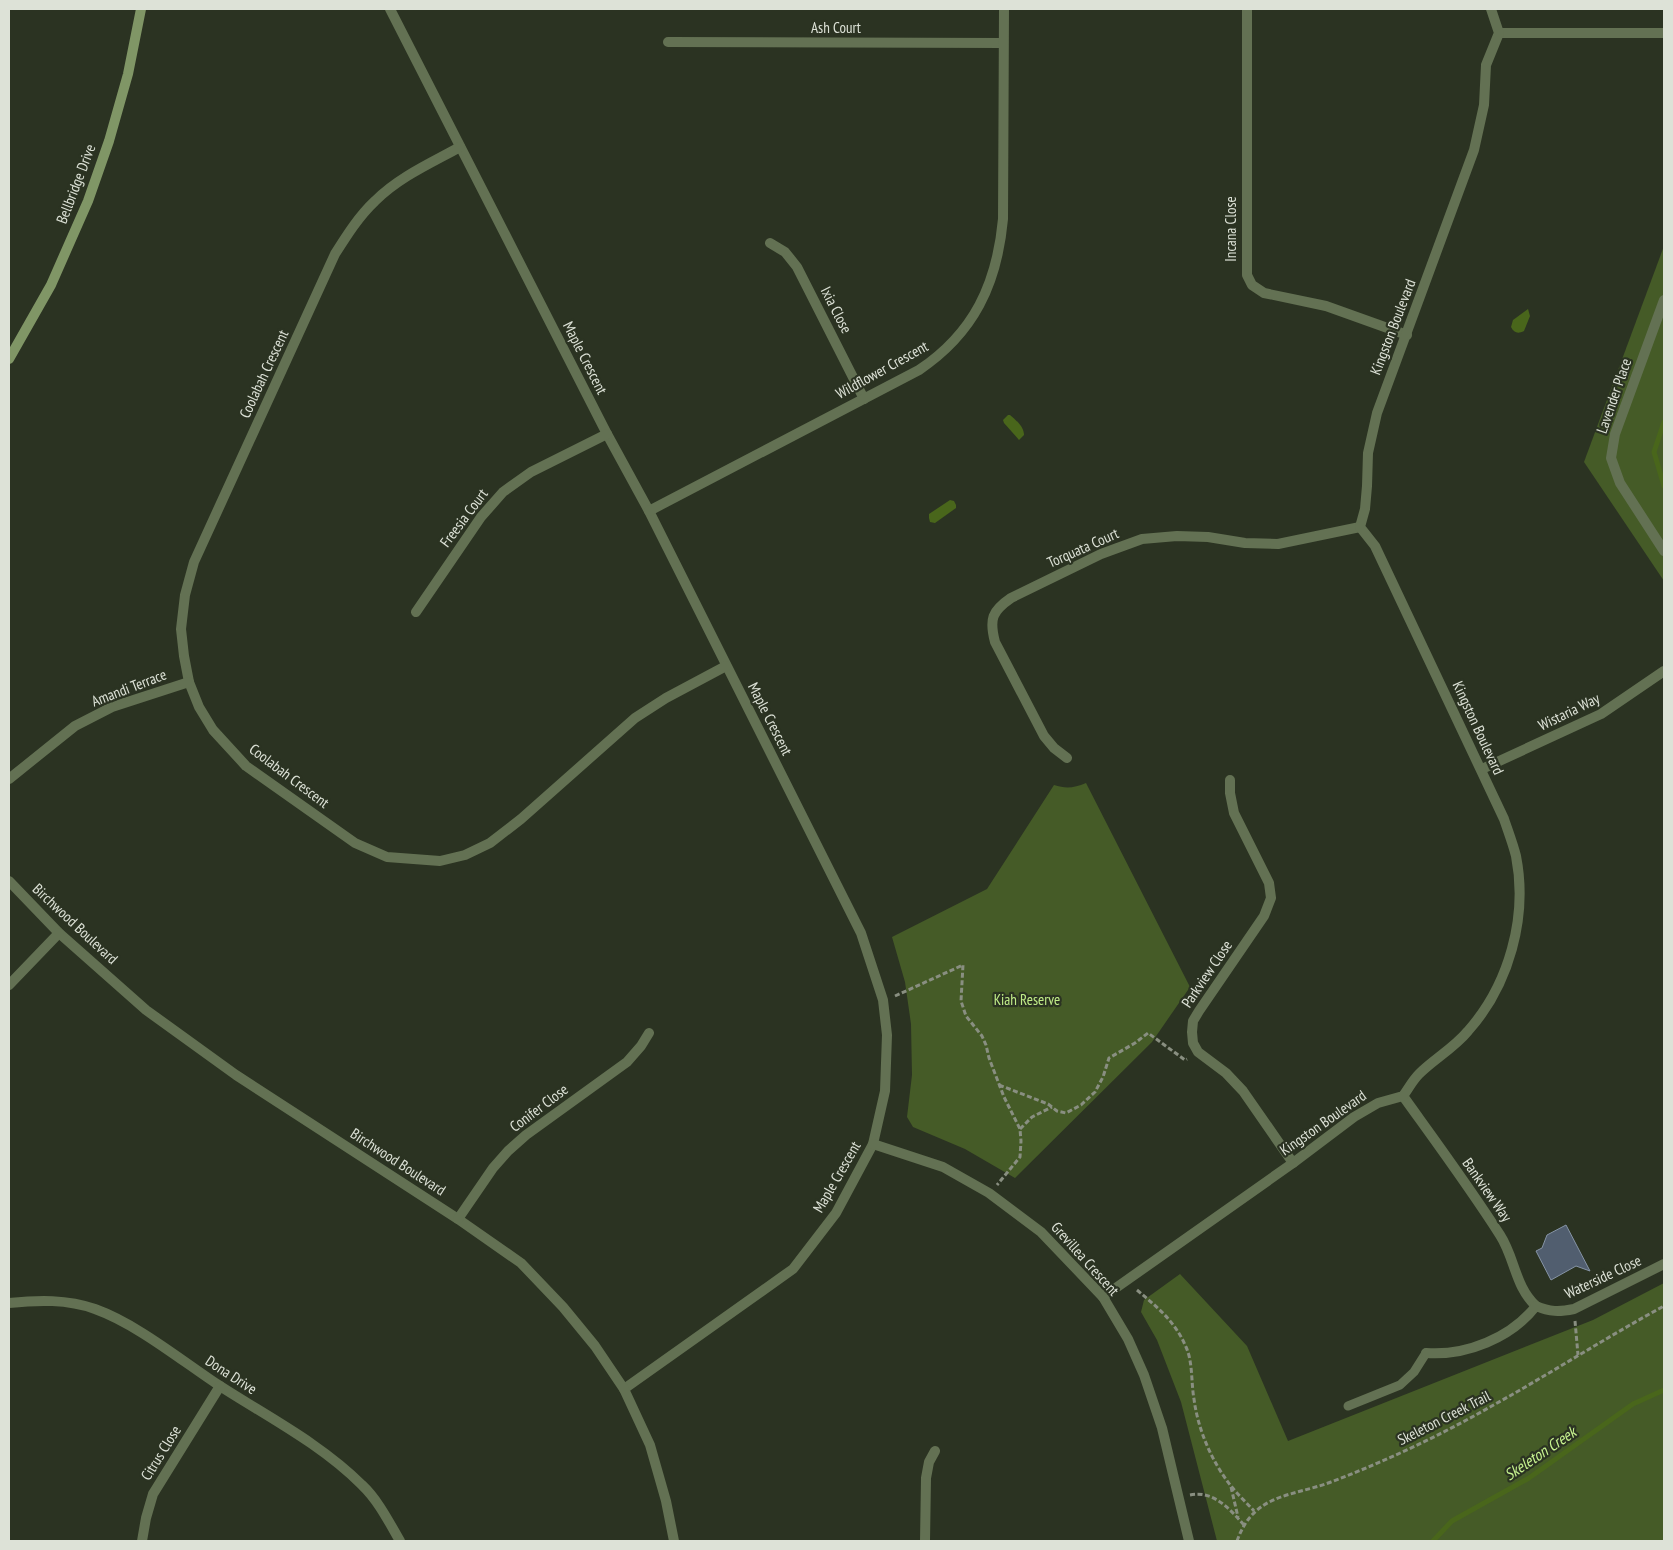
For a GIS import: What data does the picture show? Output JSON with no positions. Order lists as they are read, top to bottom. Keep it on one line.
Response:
{"streets":{"street":["Ash Court","Bellbridge Drive","Incana Close","Ixia Close","Kingston Boulevard","Maple Crescent","Wildflower Crescent","Coolabah Crescent","Lavender Place","Freesia Court","Torquata Court","Amandi Terrace","Wistaria Way","Birchwood Boulevard","Parkview Close","Conifer Close","Bankview Way","Grevillea Crescent","Waterside Close","Dona Drive","Citrus Close"],"path":["Skeleton Creek Trail"]},"crossings":[["Ash Court","Wildflower Crescent"],["Incana Close","Kingston Boulevard"],["Ixia Close","Wildflower Crescent"],["Kingston Boulevard","Torquata Court"],["Kingston Boulevard","Wistaria Way"],["Kingston Boulevard","Bankview Way"],["Kingston Boulevard","Grevillea Crescent"],["Maple Crescent","Wildflower Crescent"],["Maple Crescent","Coolabah Crescent"],["Maple Crescent","Freesia Court"],["Maple Crescent","Birchwood Boulevard"],["Maple Crescent","Grevillea Crescent"],["Coolabah Crescent","Amandi Terrace"],["Birchwood Boulevard","Conifer Close"],["Bankview Way","Waterside Close"],["Dona Drive","Citrus Close"]],"water":["Skeleton Creek"],"parks":["Kiah Reserve"]}
